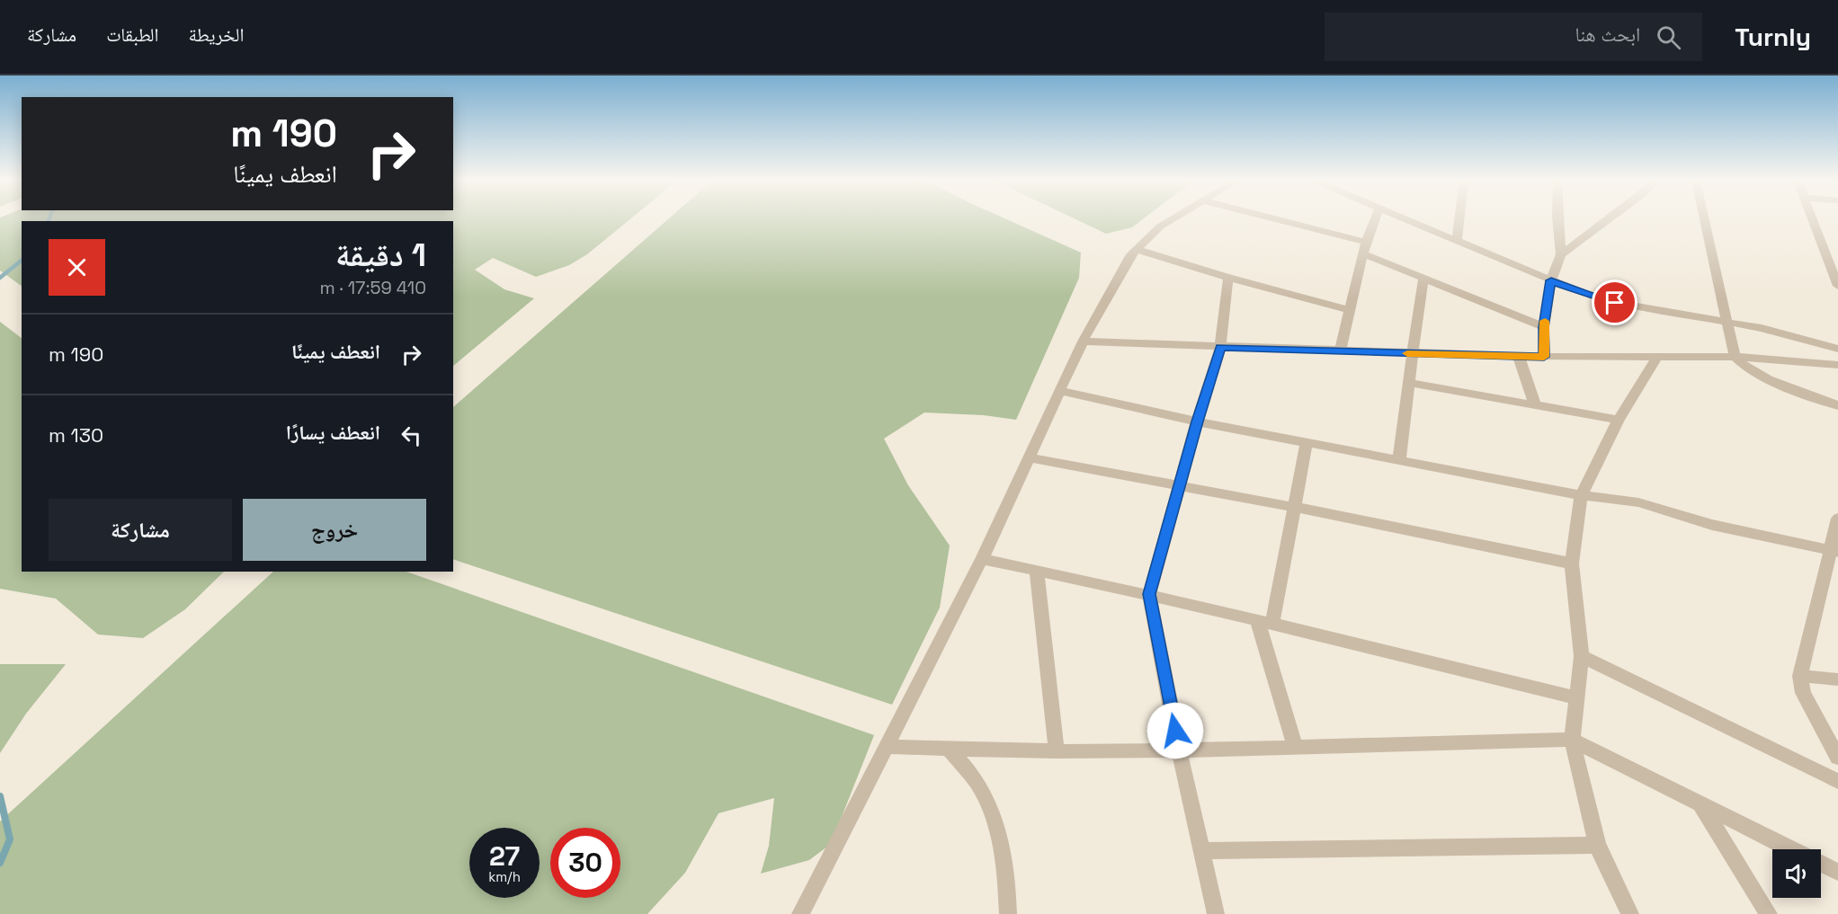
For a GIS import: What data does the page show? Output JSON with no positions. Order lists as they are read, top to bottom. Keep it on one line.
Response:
{"page":{"header":"Turnly","search":"ابحث هنا","nav":["الخريطة","الطبقات","مشاركة"],"turn":["190 m","انعطف يمينًا"],"heading":["1 دقيقة","410 m · 17:59"],"list":[{"name":"انعطف يمينًا","value":"190 m"},{"name":"انعطف يسارًا","value":"130 m"}],"buttons":["خروج","مشاركة"],"speed":"27 km/h","limit":"30"}}
